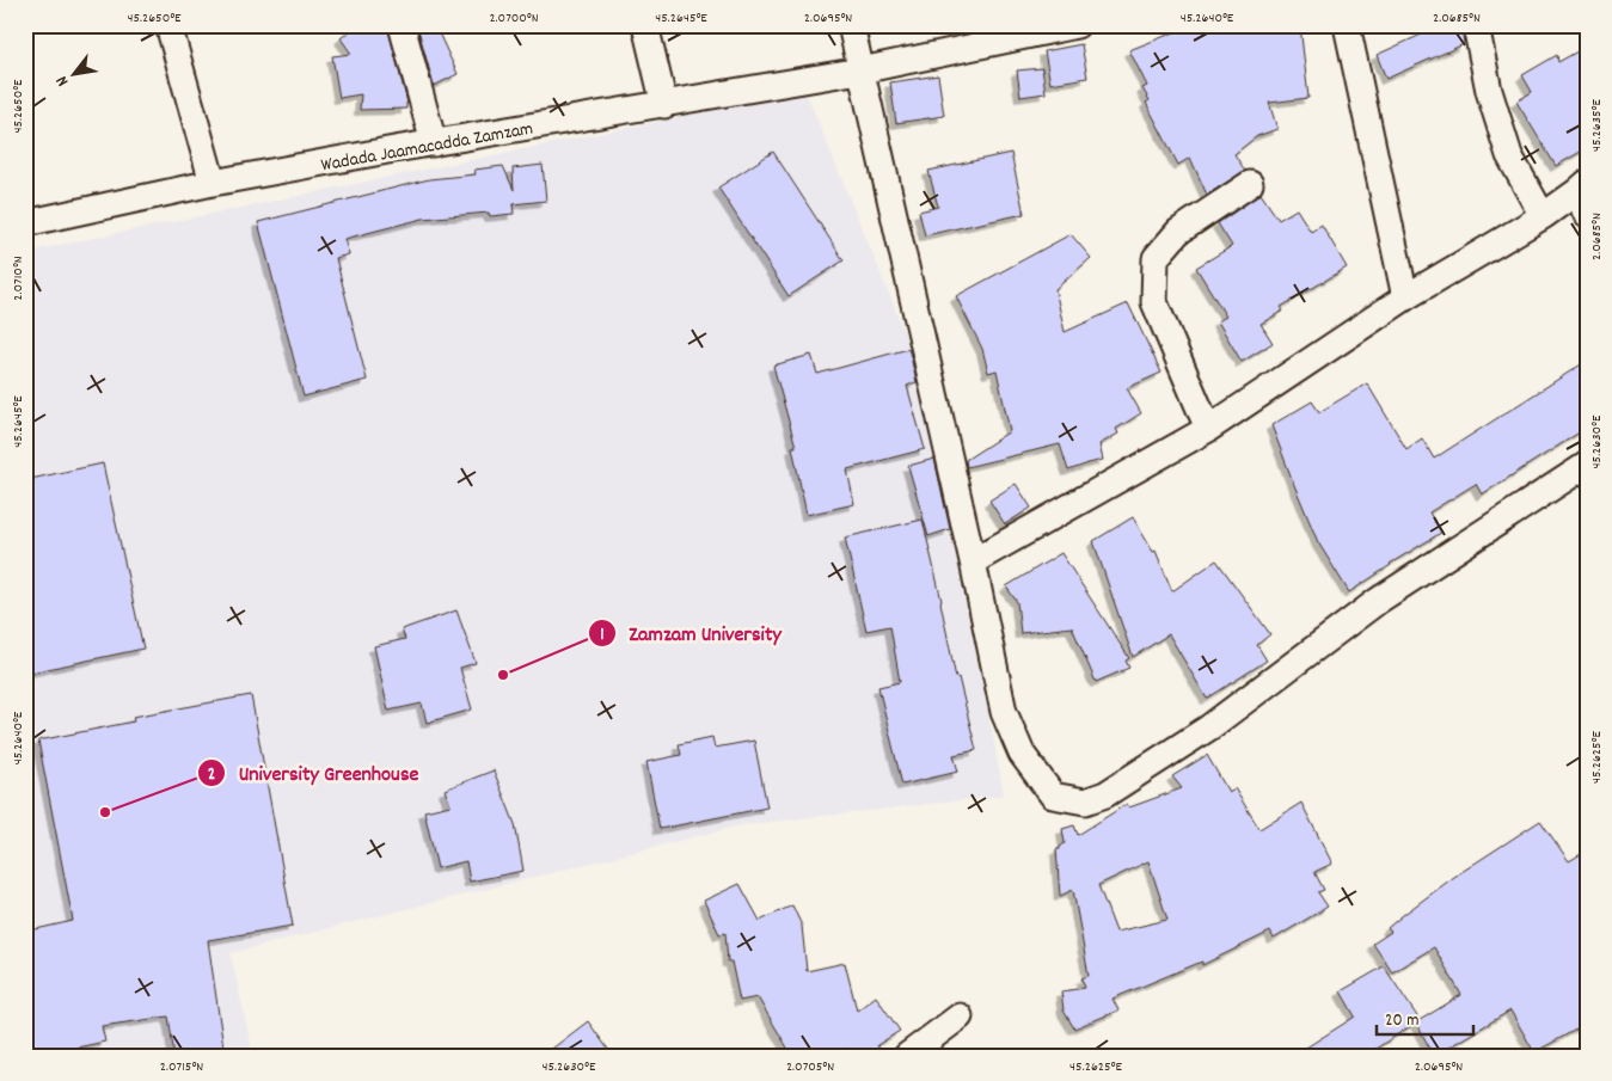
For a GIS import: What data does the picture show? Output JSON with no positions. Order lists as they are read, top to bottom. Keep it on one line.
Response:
{"streets":{"street":["Wadada Jaamacadda Zamzam"]},"places":["Zamzam University","University Greenhouse"],"scale_bar":"20 m","north":"bottom left","coordinates":["45.2650°E","2.0700°N","45.2645°E","2.0695°N","45.2640°E","2.0685°N","45.2635°E","2.0710°N","45.2630°E","45.2625°E","2.0715°N","2.0705°N"]}
